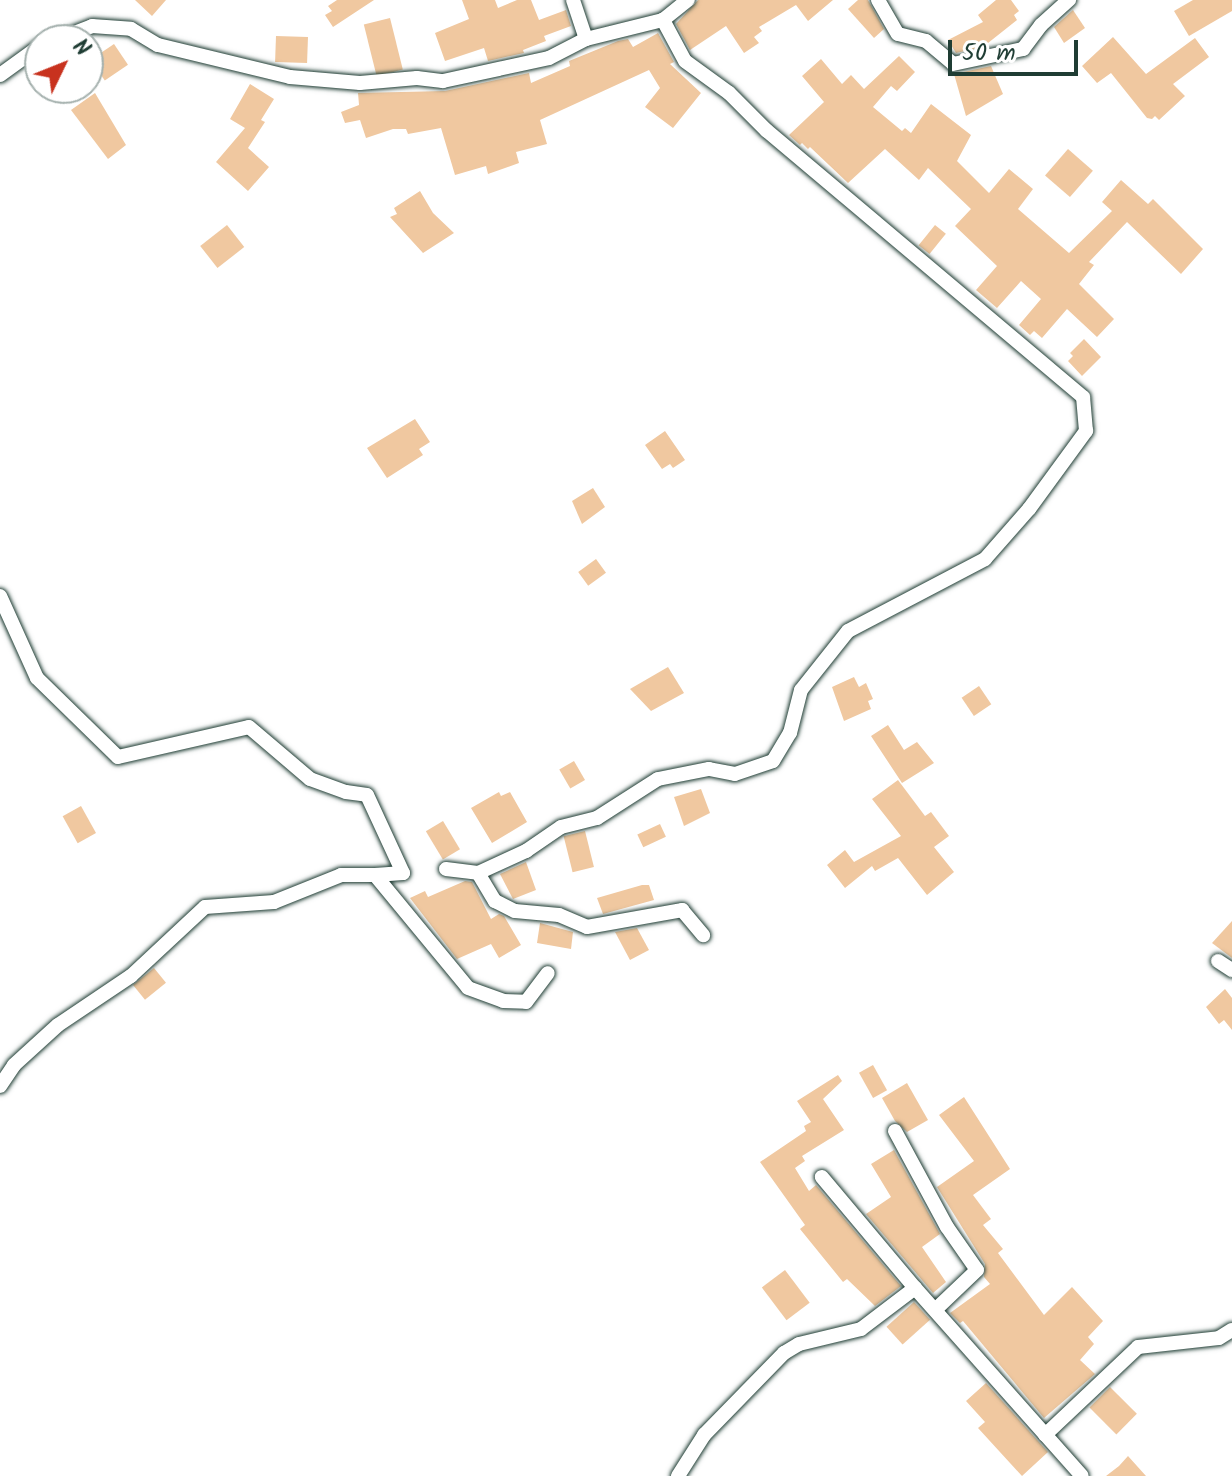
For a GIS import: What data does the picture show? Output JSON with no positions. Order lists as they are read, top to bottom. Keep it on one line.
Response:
{"scale_bar":"50 m","north":"top right"}
